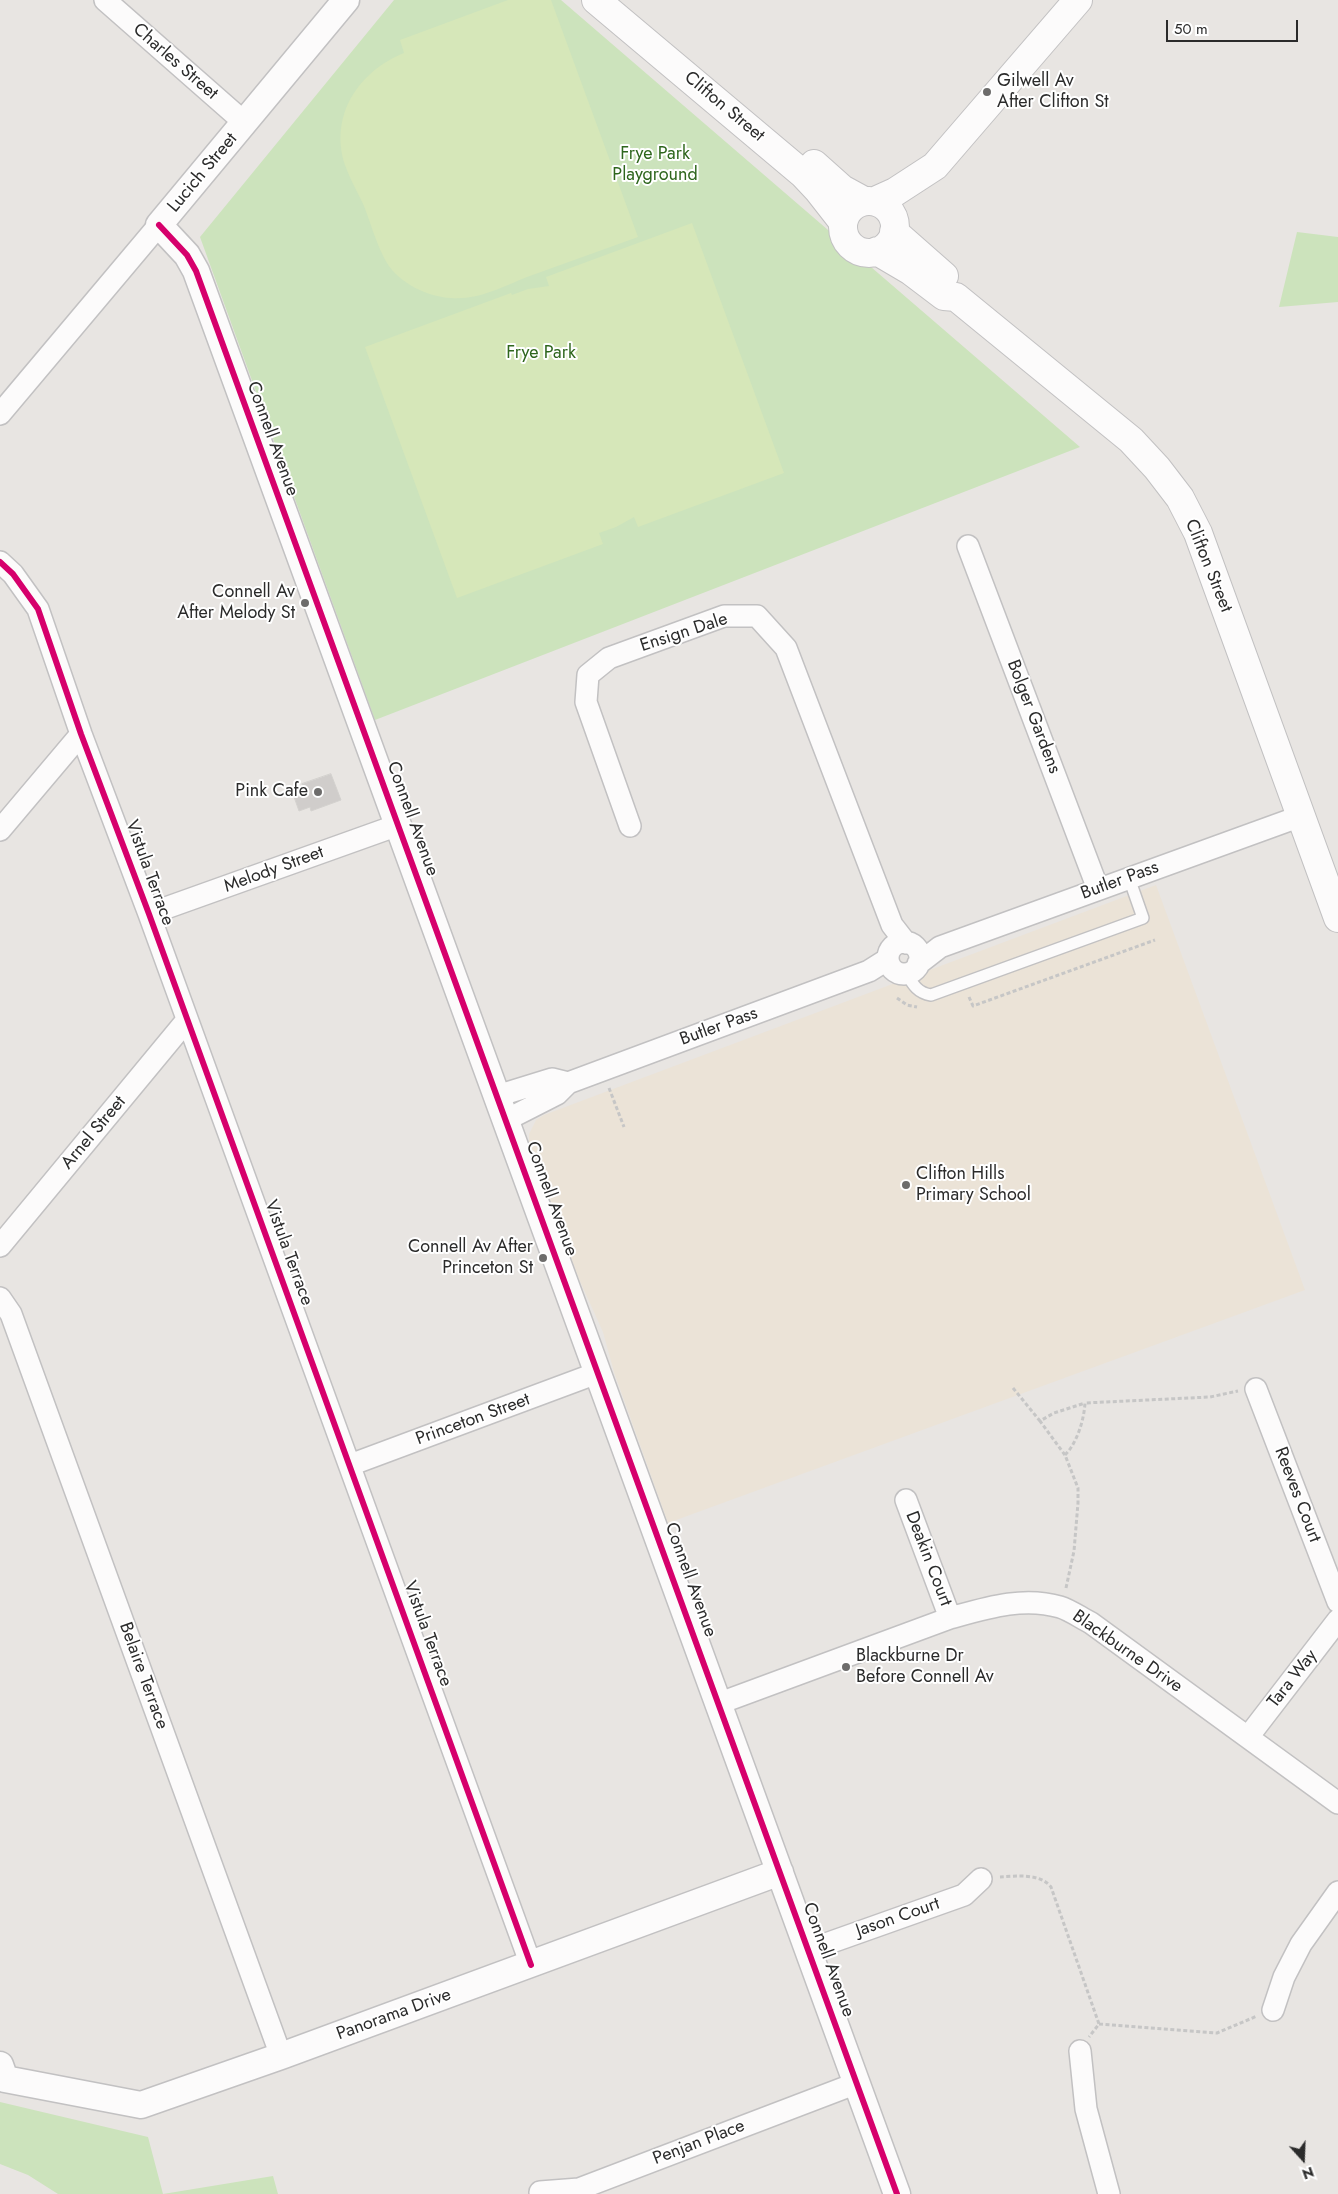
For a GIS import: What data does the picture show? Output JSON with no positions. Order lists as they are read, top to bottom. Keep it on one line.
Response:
{"streets":{"main road":["Clifton Street"],"street":["Charles Street","Lucich Street","Connell Avenue","Ensign Dale","Bolger Gardens","Melody Street","Vistula Terrace","Butler Pass","Arnel Street","Princeton Street","Reeves Court","Deakin Court","Blackburne Drive","Belaire Terrace","Tara Way","Jason Court","Panorama Drive","Penjan Place"]},"crossings":[["Charles Street","Lucich Street"],["Clifton Street","Butler Pass"],["Lucich Street","Connell Avenue"],["Connell Avenue","Melody Street"],["Connell Avenue","Butler Pass"],["Connell Avenue","Princeton Street"],["Connell Avenue","Blackburne Drive"],["Connell Avenue","Jason Court"],["Connell Avenue","Panorama Drive"],["Connell Avenue","Penjan Place"],["Ensign Dale","Butler Pass"],["Bolger Gardens","Butler Pass"],["Melody Street","Vistula Terrace"],["Vistula Terrace","Arnel Street"],["Vistula Terrace","Princeton Street"],["Vistula Terrace","Panorama Drive"],["Deakin Court","Blackburne Drive"],["Blackburne Drive","Tara Way"],["Belaire Terrace","Panorama Drive"]],"parks":["Frye Park Playground","Frye Park"],"places":["Gilwell Av After Clifton St","Connell Av After Melody St","Pink Cafe","Clifton Hills Primary School","Connell Av After Princeton St","Blackburne Dr Before Connell Av"],"scale_bar":"50 m","north":"bottom"}
